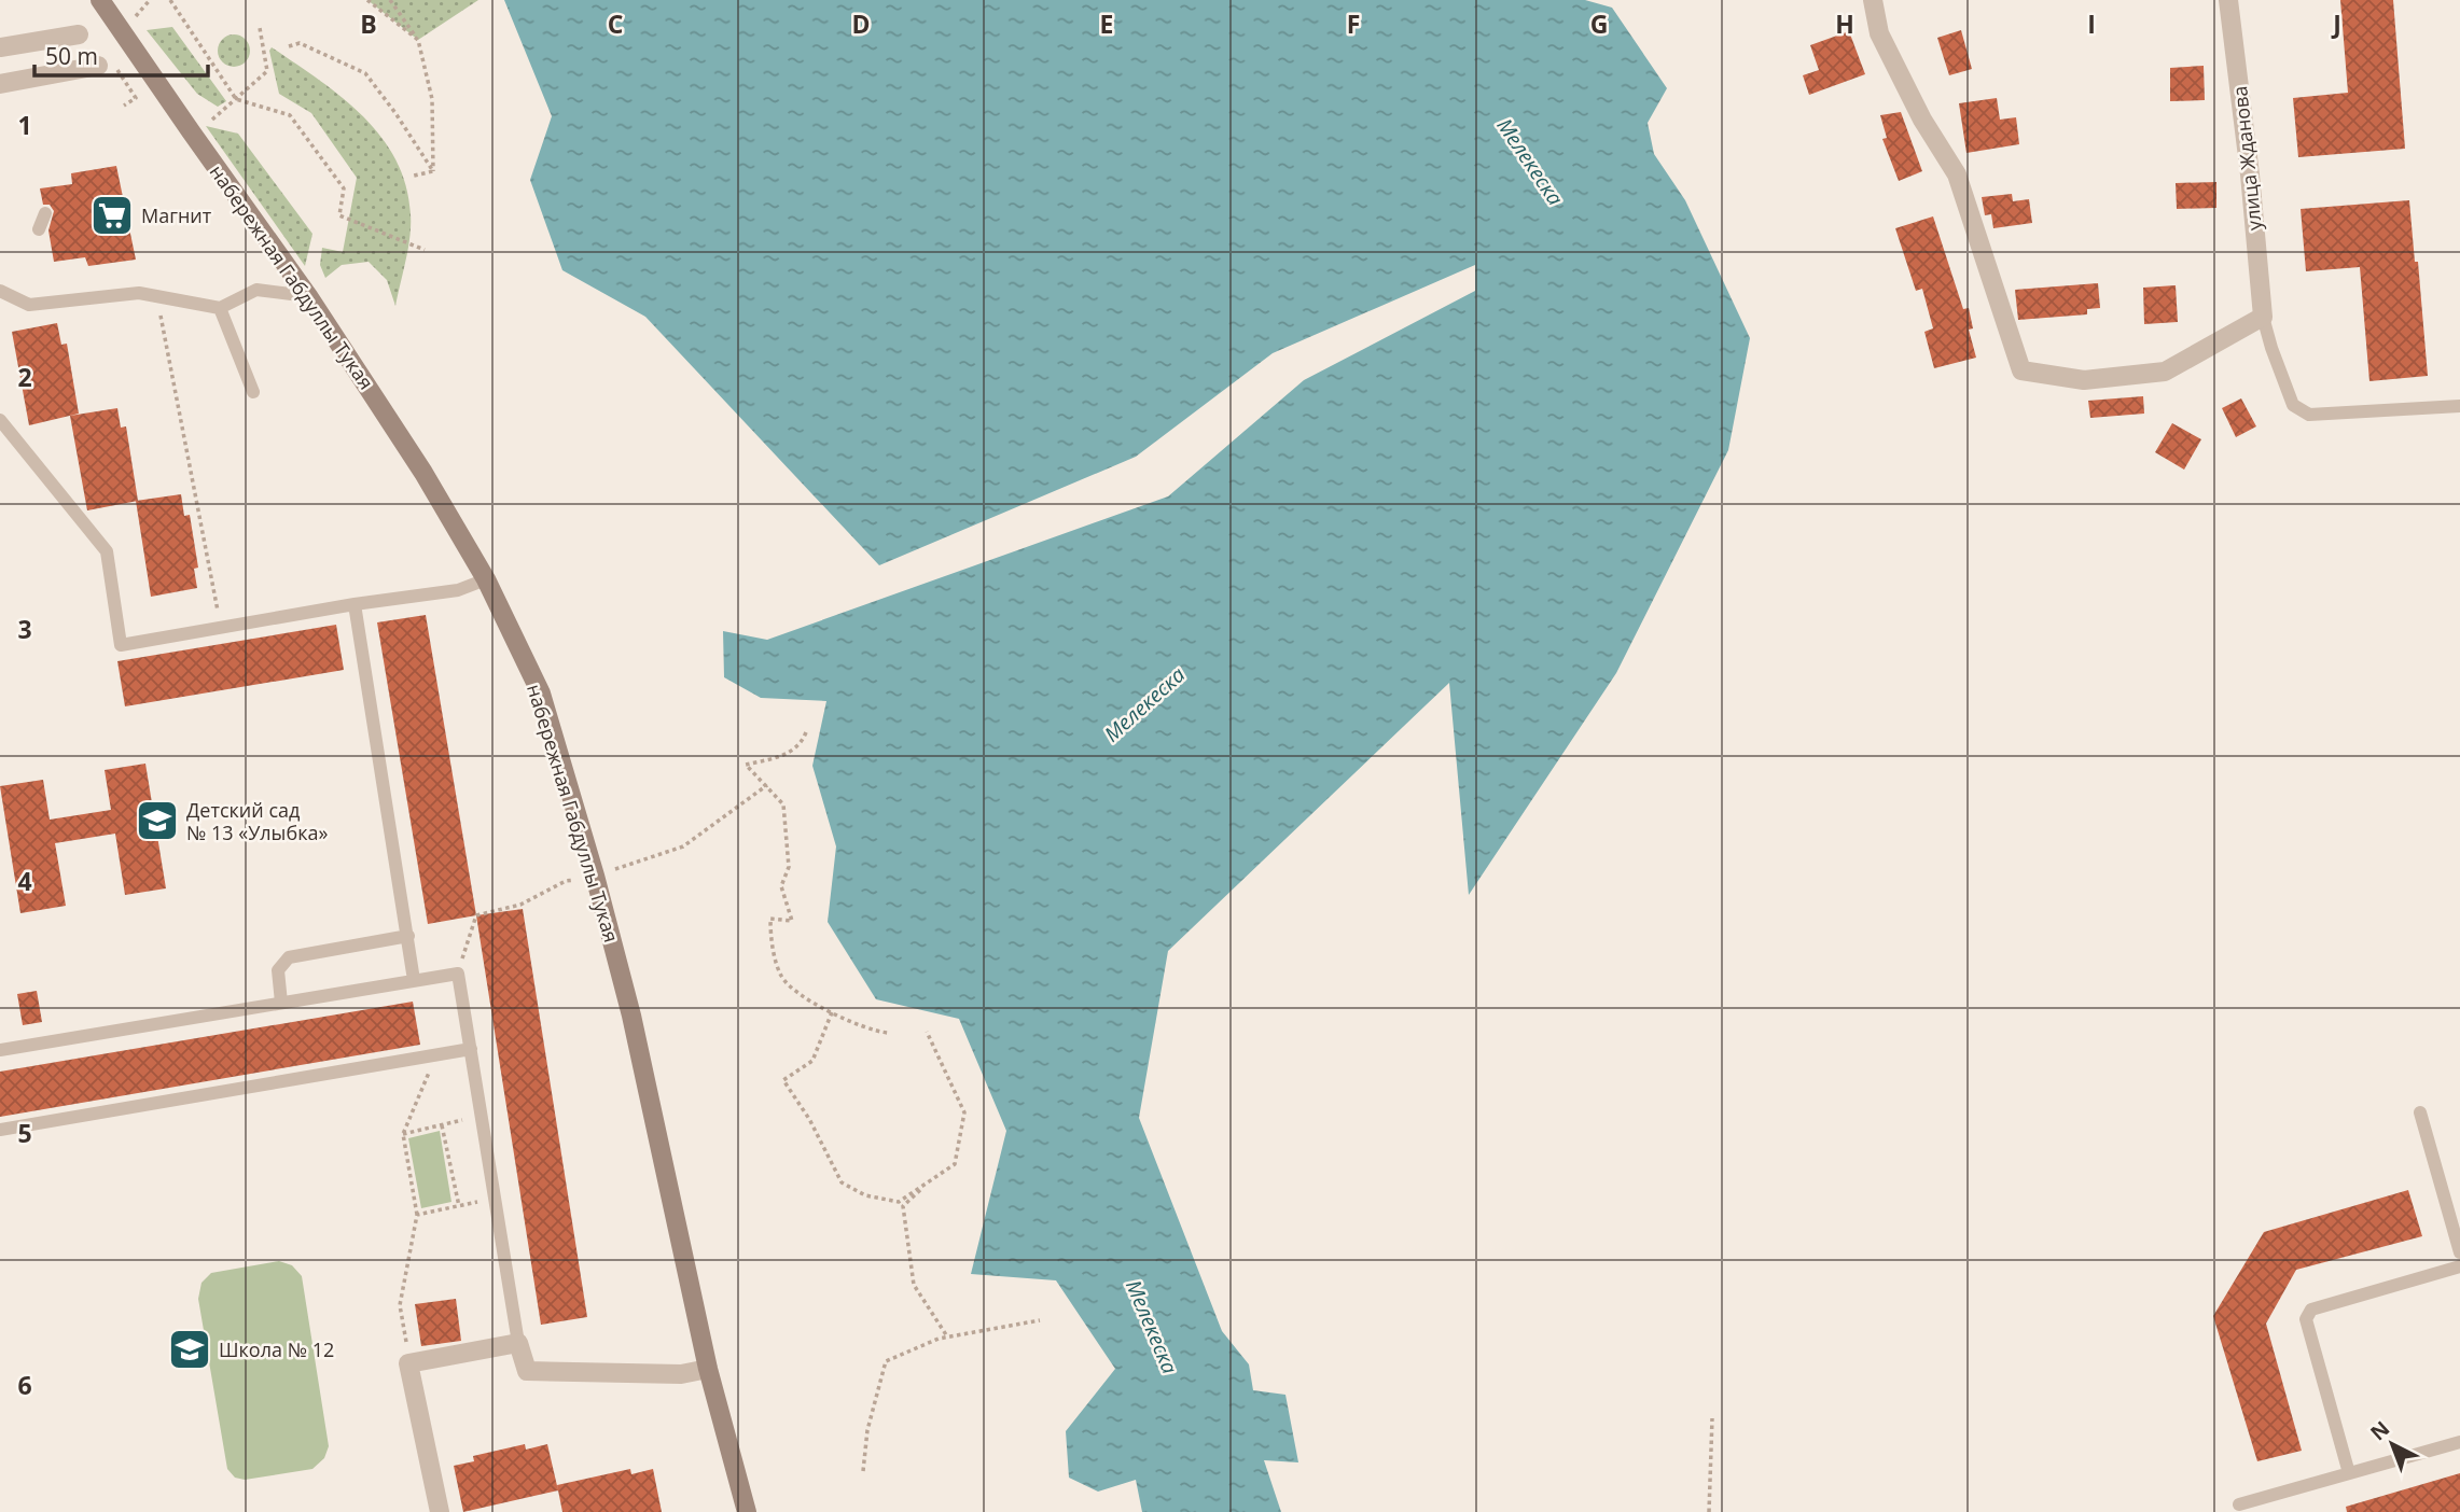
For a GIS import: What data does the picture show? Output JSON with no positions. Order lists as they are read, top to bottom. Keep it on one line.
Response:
{"streets":{"main road":["набережная Габдуллы Тукая"],"street":["улица Жданова"]},"water":["Мелекеска"],"places":{"supermarket":["Магнит"],"school or university":["Детский сад № 13 «Улыбка»","Школа № 12"]},"scale_bar":"50 m","north":"top left","grid":{"columns":["B","C","D","E","F","G","H","I","J"],"rows":["1","2","3","4","5","6"]}}
